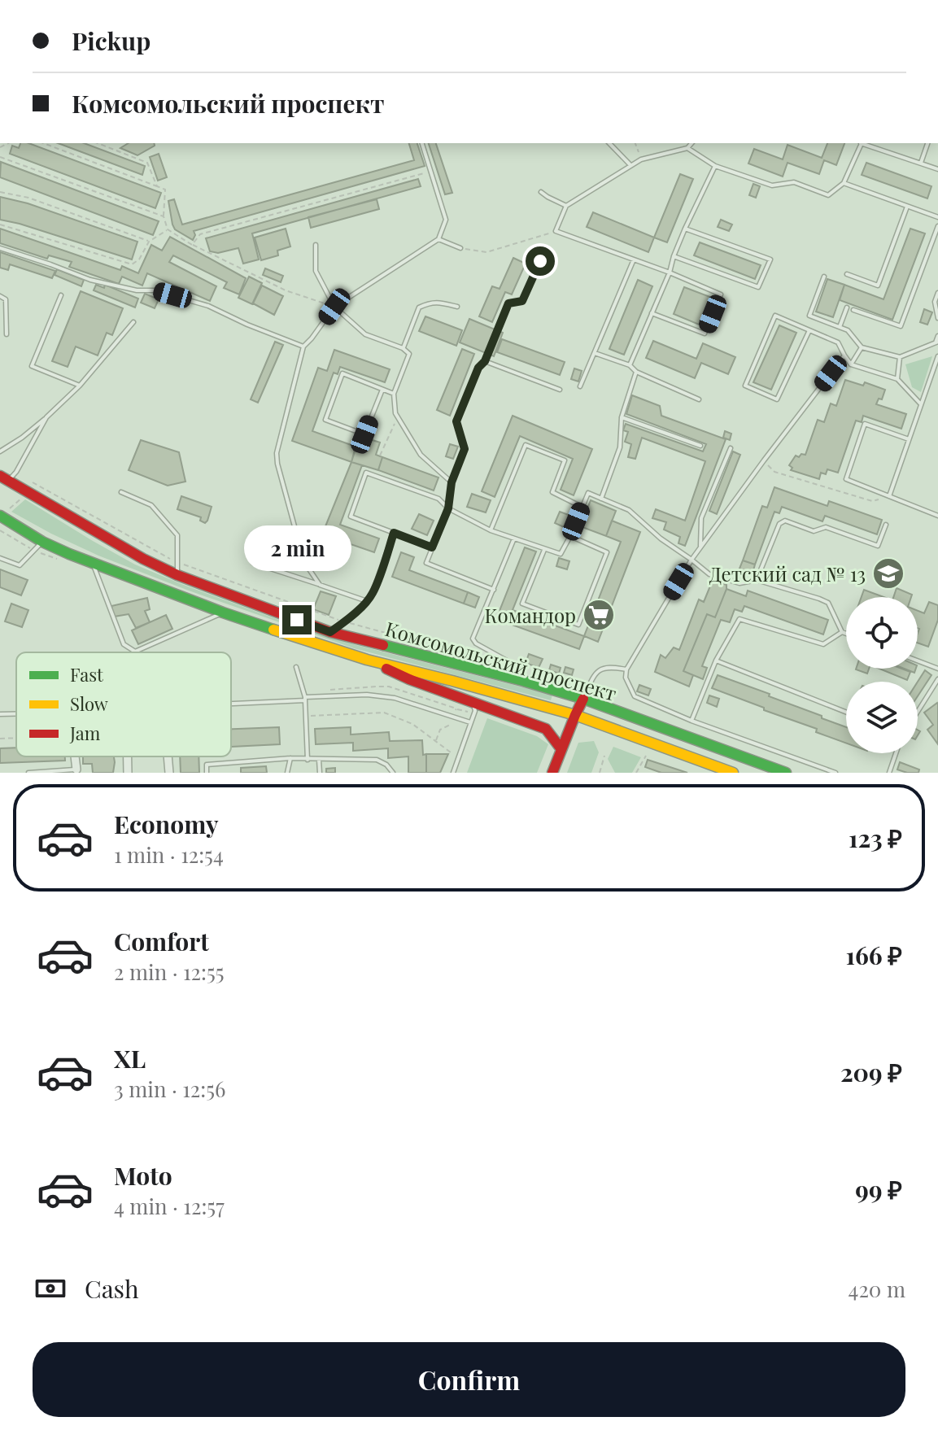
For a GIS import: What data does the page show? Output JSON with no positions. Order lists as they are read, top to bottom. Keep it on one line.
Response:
{"streets":{"main road":["Комсомольский проспект"]},"places":{"school or university":["Детский сад № 13"],"supermarket":["Командор"]},"legend":["Fast","Slow","Jam"],"page":{"banner":["Pickup","Комсомольский проспект"],"bubble":"2 min","list":[{"name":"Economy","note":"1 min · 12:54","value":"123 ₽"},{"name":"Comfort","note":"2 min · 12:55","value":"166 ₽"},{"name":"XL","note":"3 min · 12:56","value":"209 ₽"},{"name":"Moto","note":"4 min · 12:57","value":"99 ₽"}],"pay":["Cash","420 m"],"buttons":"Confirm"}}
